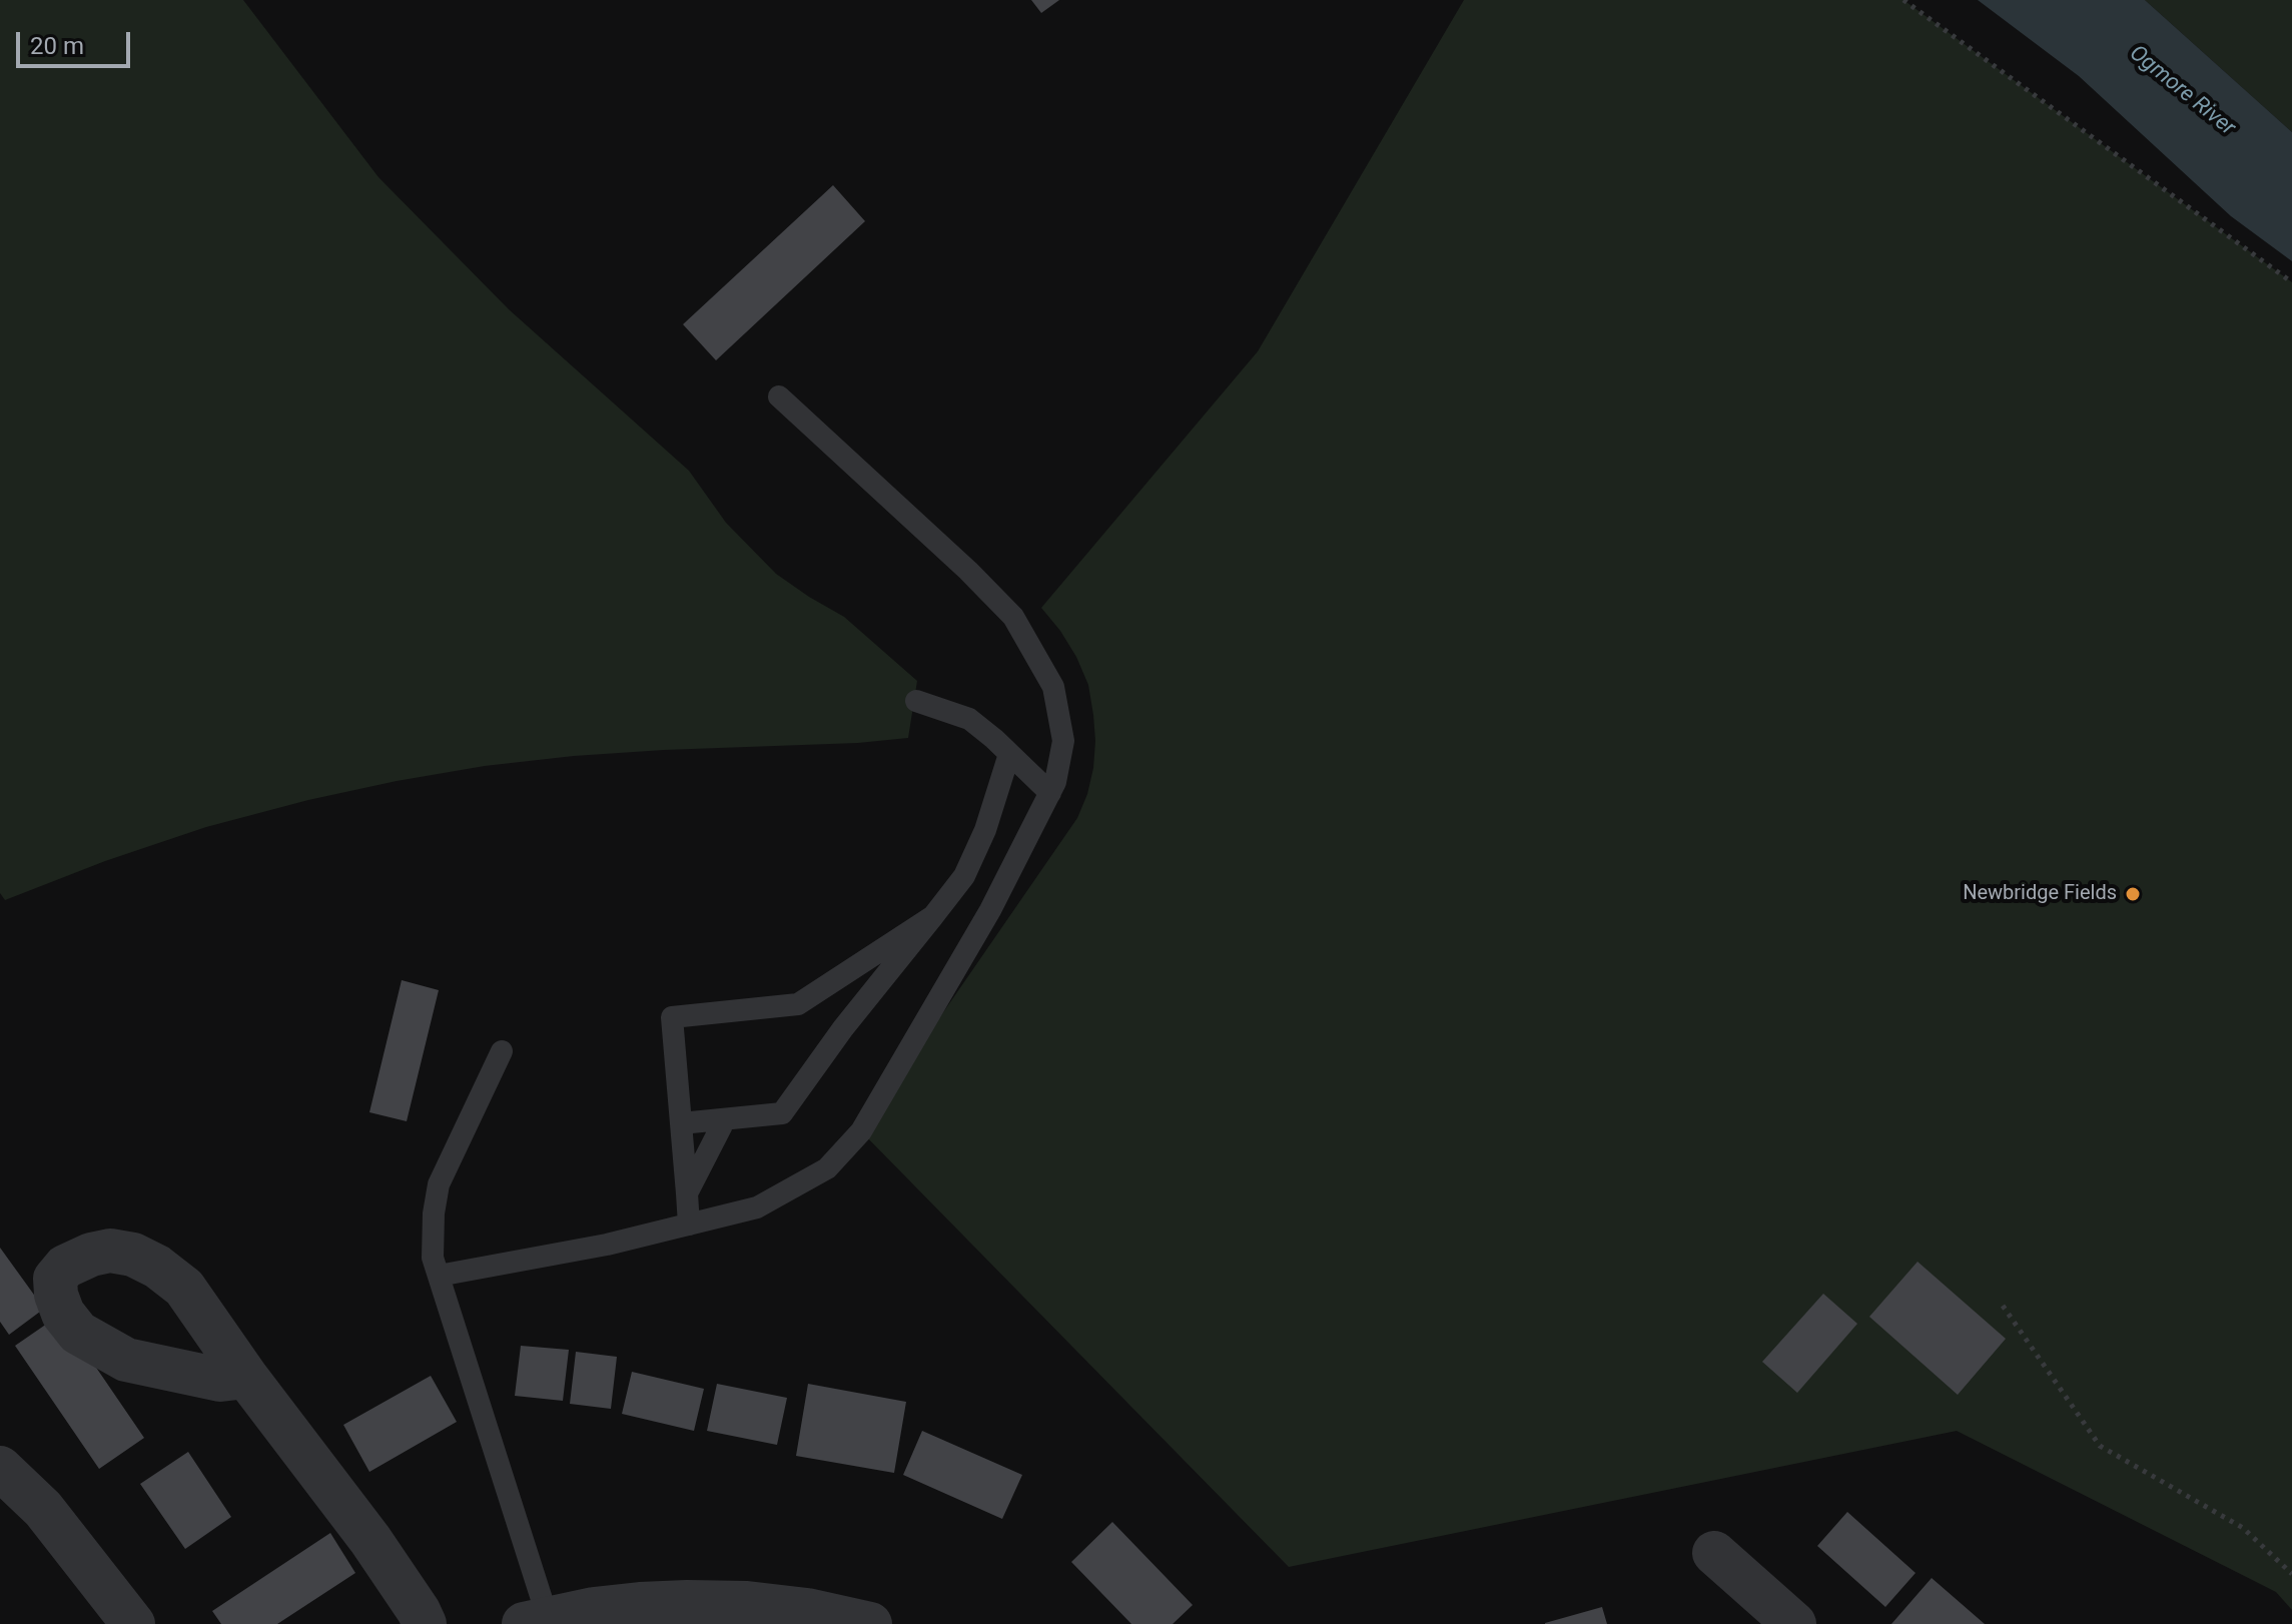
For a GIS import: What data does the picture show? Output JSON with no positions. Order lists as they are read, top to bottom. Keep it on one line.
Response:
{"water":["Ogmore River"],"places":["Newbridge Fields"],"scale_bar":"20 m"}
